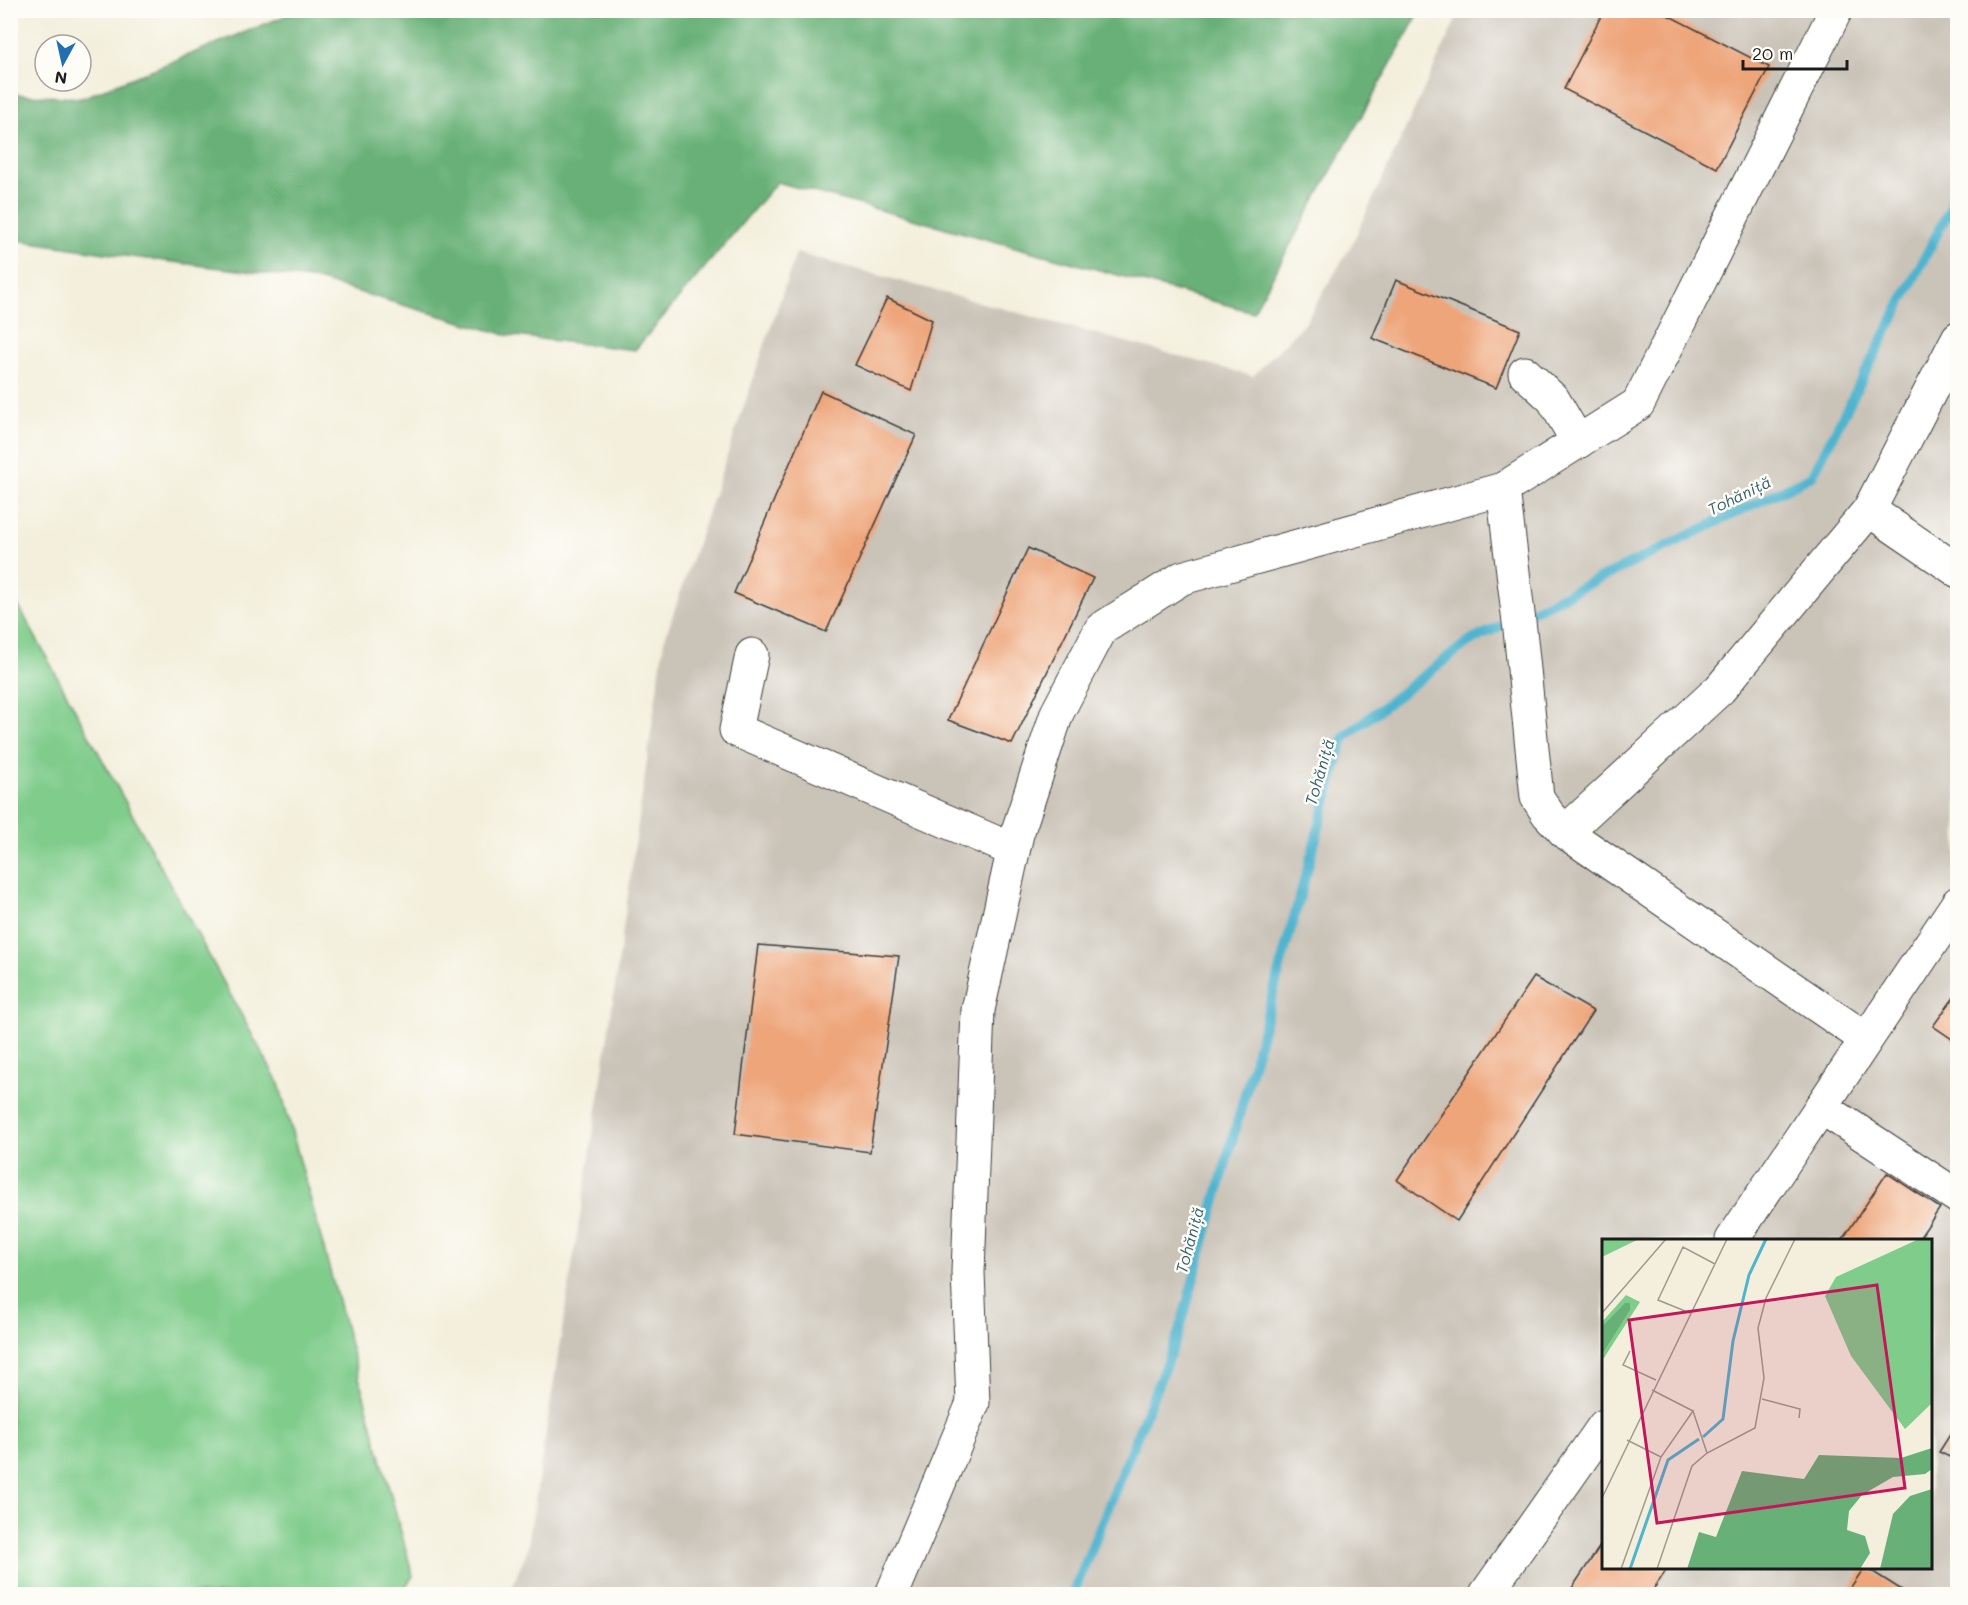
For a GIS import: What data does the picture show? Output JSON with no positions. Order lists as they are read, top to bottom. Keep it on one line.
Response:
{"water":["Tohăniță"],"scale_bar":"20 m","north":"bottom"}
